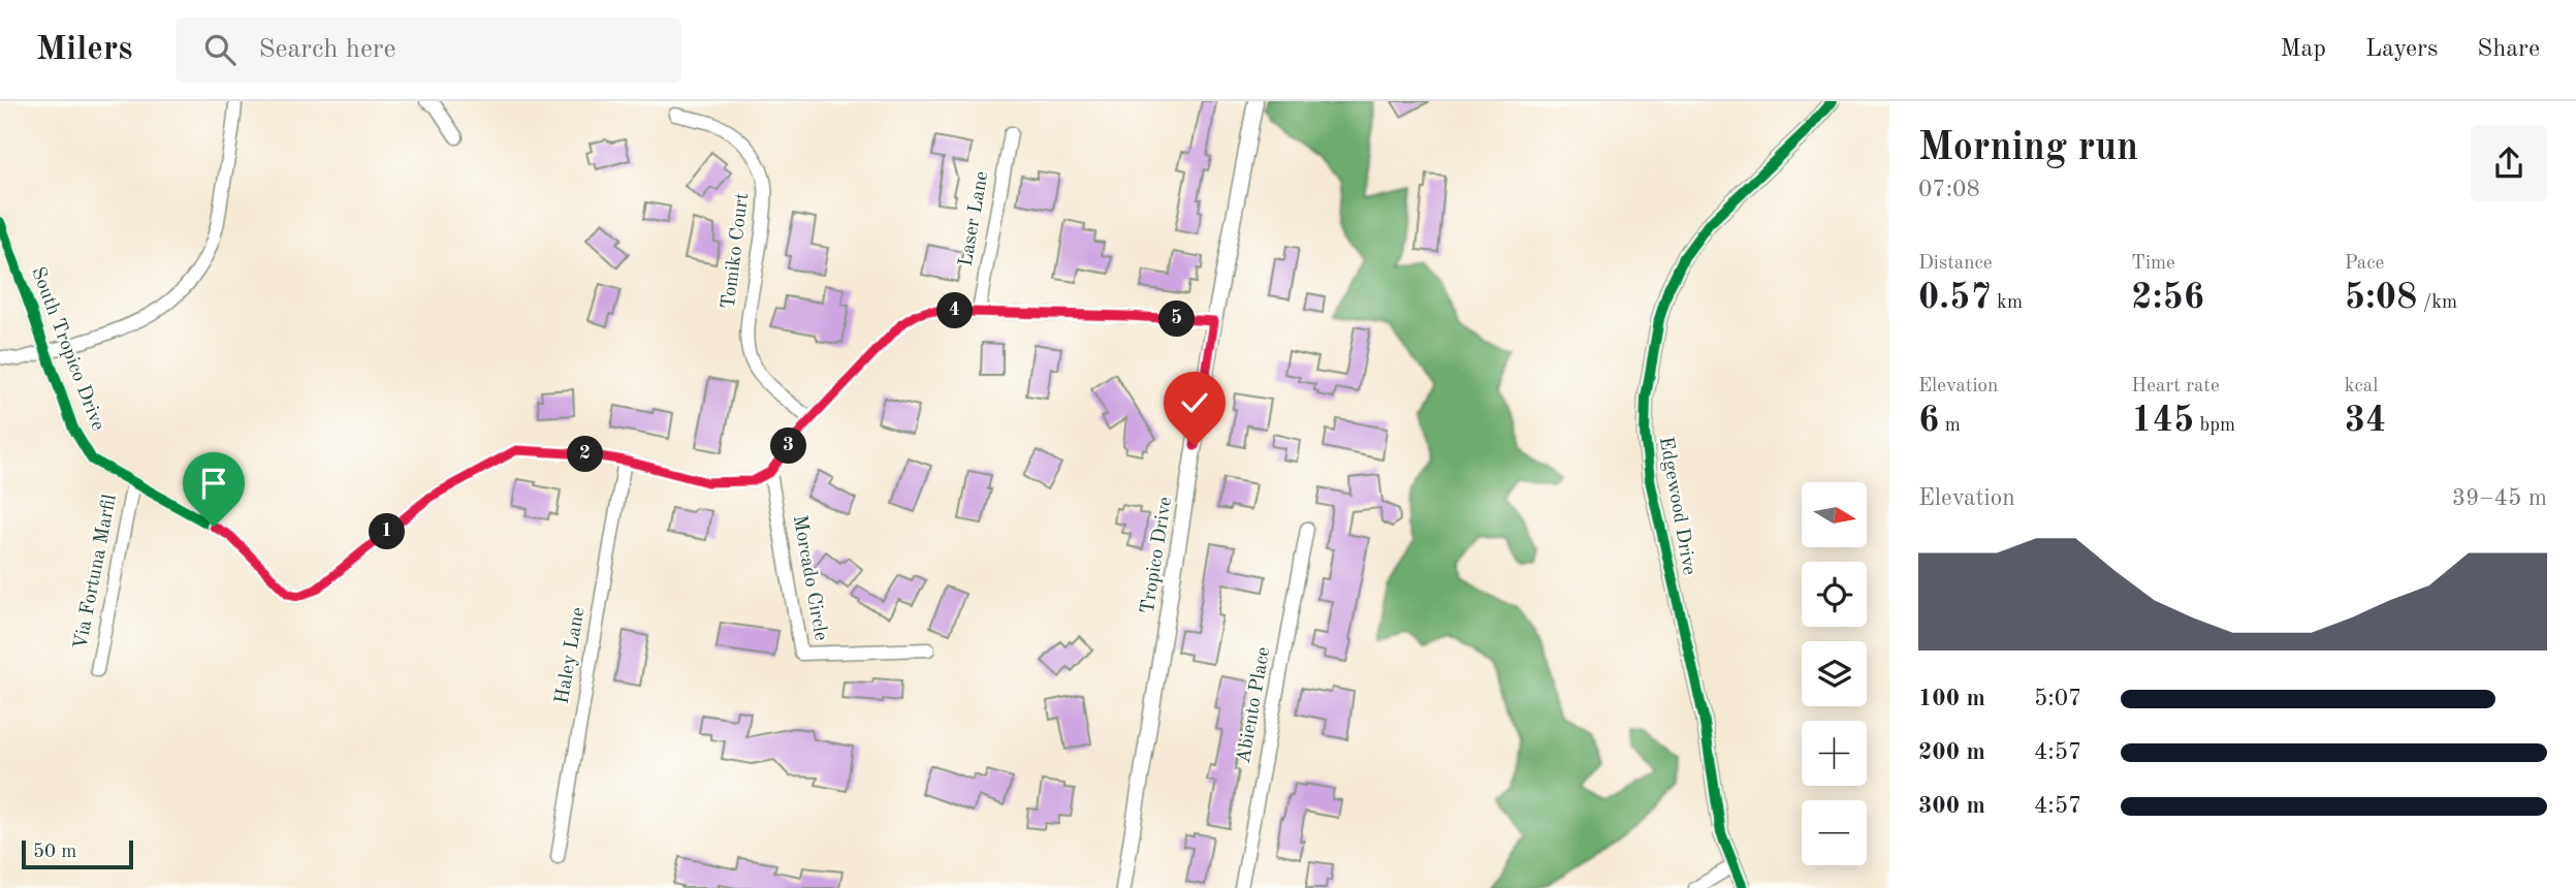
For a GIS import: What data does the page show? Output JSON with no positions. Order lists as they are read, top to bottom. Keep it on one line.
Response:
{"streets":{"street":["Laser Lane","Tomiko Court","South Tropico Drive","Edgewood Drive","Tropico Drive","Via Fortuna Marfil","Morcado Circle","Haley Lane","Abiento Place"]},"crossings":[["South Tropico Drive","Via Fortuna Marfil"],["South Tropico Drive","Morcado Circle"],["South Tropico Drive","Haley Lane"]],"scale_bar":"50 m","north":"right","page":{"header":"Milers","search":"Search here","nav":["Map","Layers","Share"],"heading":["Morning run","07:08"],"stats":[["Distance","0.57 km"],["Time","2:56"],["Pace","5:08 /km"],["Elevation","6 m"],["Heart rate","145 bpm"],["kcal","34"]],"pins":["4","5","3","2","1"],"chart":["Elevation","39–45 m"],"map_buttons":["+","−"],"list":[{"name":"100 m","note":"5:07"},{"name":"200 m","note":"4:57"},{"name":"300 m","note":"4:57"}],"scale":"50 m"}}
